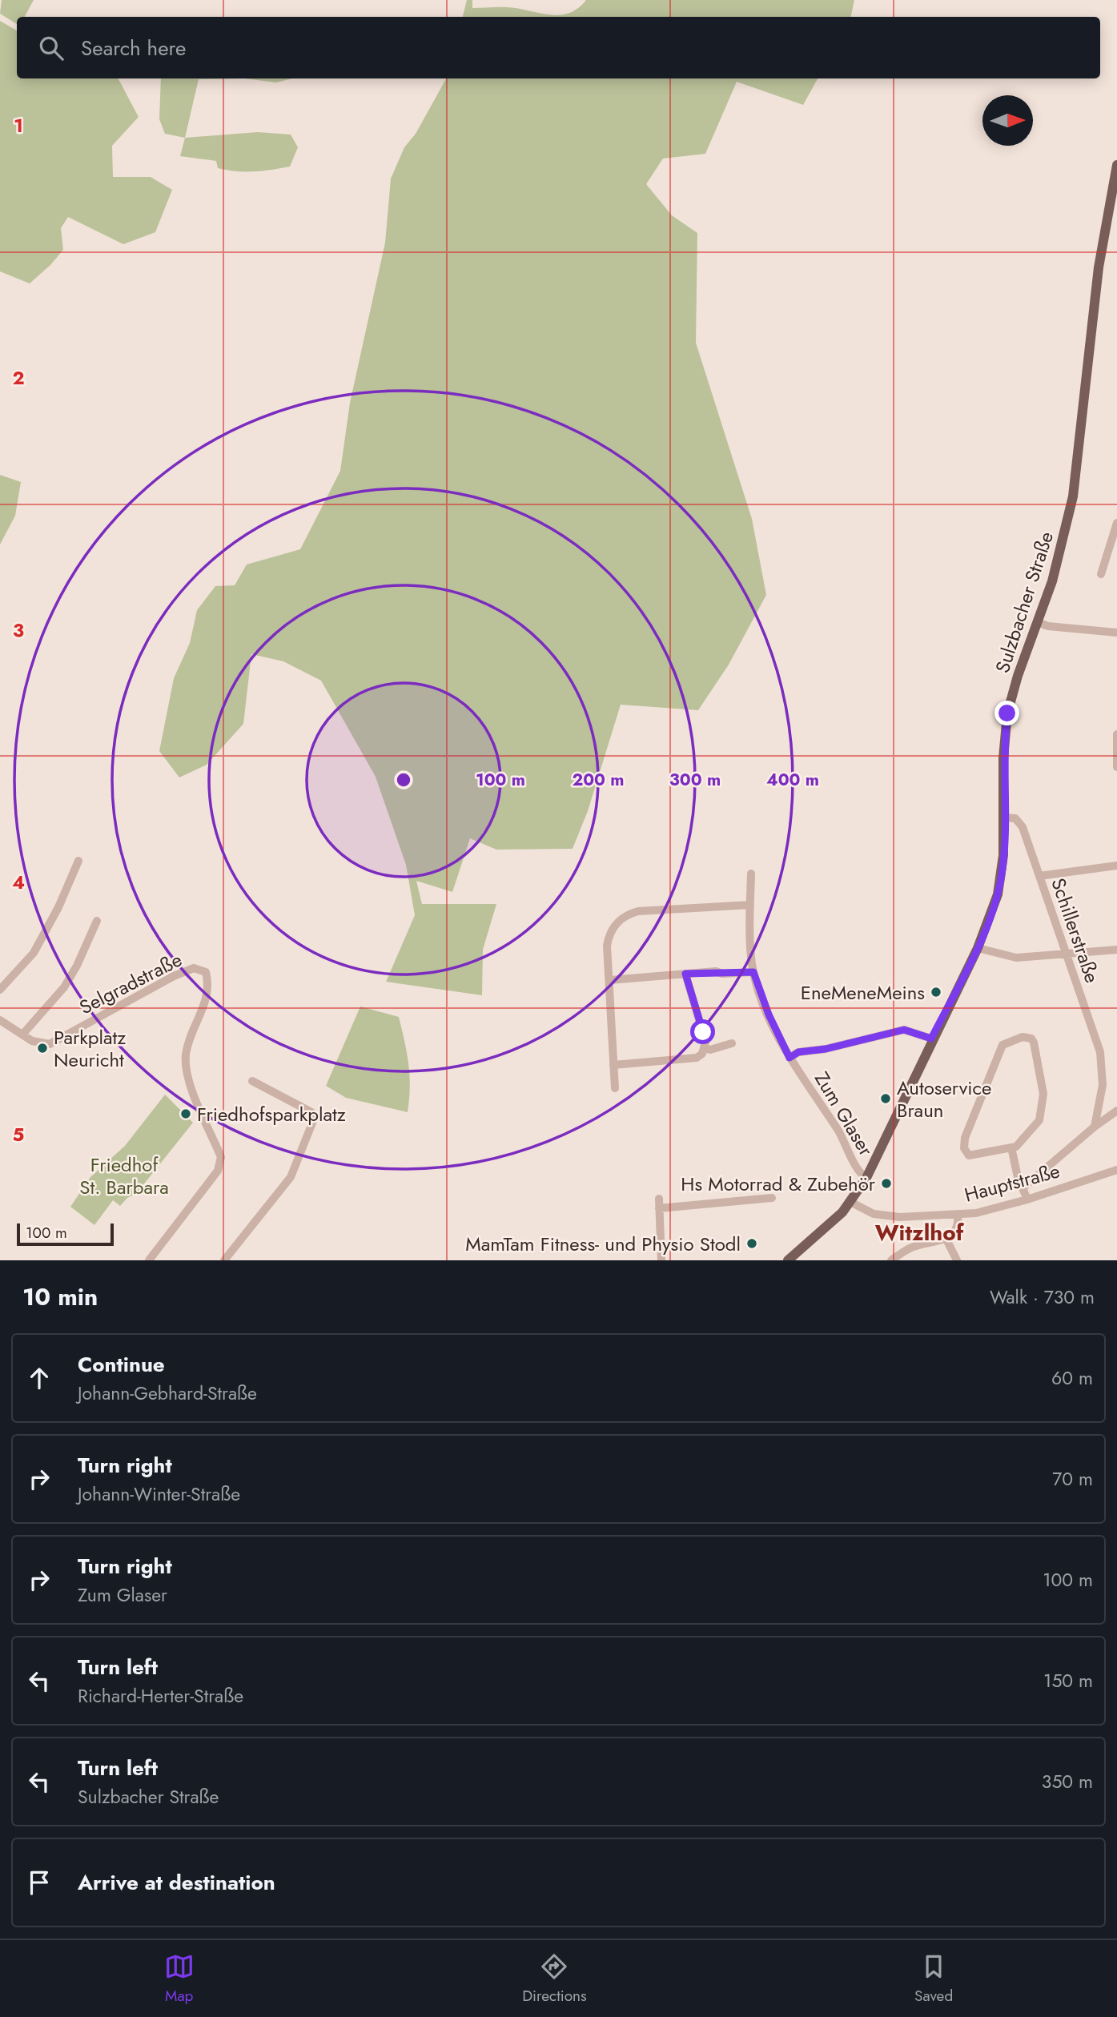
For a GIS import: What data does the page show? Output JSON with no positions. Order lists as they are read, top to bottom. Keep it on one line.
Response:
{"streets":{"main road":["Sulzbacher Straße"],"street":["Schillerstraße","Selgradstraße","Zum Glaser","Hauptstraße"]},"crossings":[["Sulzbacher Straße","Schillerstraße"],["Sulzbacher Straße","Zum Glaser"],["Sulzbacher Straße","Hauptstraße"]],"districts":["Witzlhof"],"parks":["Friedhof St. Barbara"],"places":["EneMeneMeins","Parkplatz Neuricht","Autoservice Braun","Friedhofsparkplatz","Hs Motorrad & Zubehör","MamTam Fitness- und Physio Stodl"],"scale_bar":"100 m","north":"right","page":{"search":"Search here","scale":"100 m","heading":["10 min","Walk · 730 m"],"list":[["Continue","Johann-Gebhard-Straße","60 m"],["Turn right","Johann-Winter-Straße","70 m"],["Turn right","Zum Glaser","100 m"],["Turn left","Richard-Herter-Straße","150 m"],["Turn left","Sulzbacher Straße","350 m"],"Arrive at destination"],"nav":["Map","Directions","Saved"]},"grid":{"rows":["1","2","3","4","5"]},"rings":["100 m","200 m","300 m","400 m"]}
